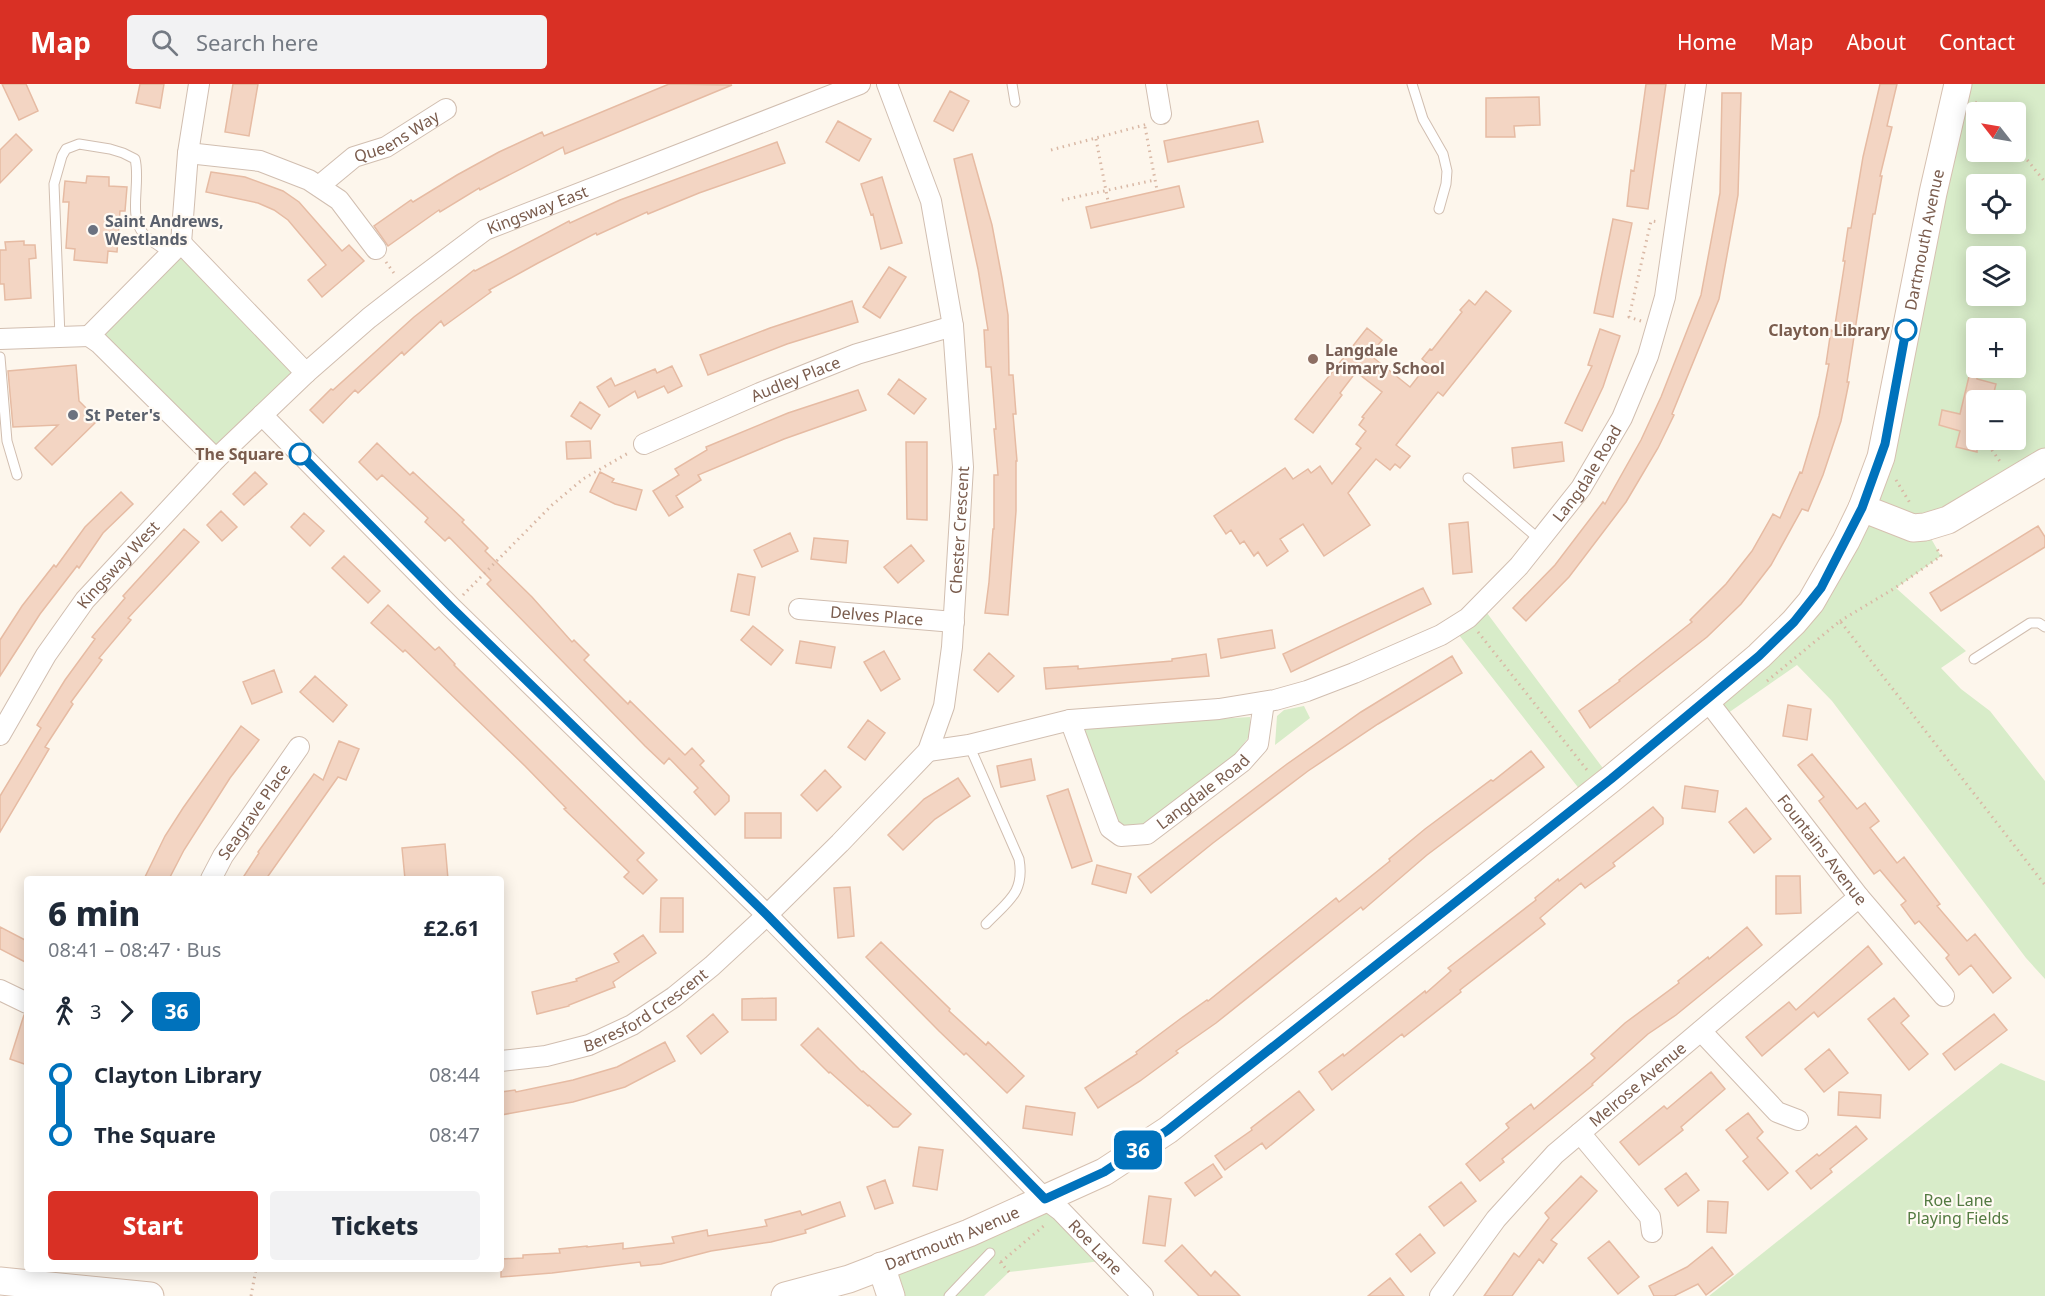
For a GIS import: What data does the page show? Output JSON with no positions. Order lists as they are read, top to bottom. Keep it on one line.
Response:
{"streets":{"street":["Queens Way","Kingsway East","Dartmouth Avenue","Audley Place","Langdale Road","Chester Crescent","Kingsway West","Delves Place","Seagrave Place","Fountains Avenue","Beresford Crescent","Melrose Avenue","Roe Lane"]},"crossings":[["Kingsway East","Kingsway West"],["Kingsway East","Roe Lane"],["Dartmouth Avenue","Fountains Avenue"],["Dartmouth Avenue","Roe Lane"],["Audley Place","Chester Crescent"],["Langdale Road","Chester Crescent"],["Chester Crescent","Delves Place"],["Chester Crescent","Beresford Crescent"],["Chester Crescent","Roe Lane"],["Kingsway West","Roe Lane"],["Fountains Avenue","Melrose Avenue"],["Beresford Crescent","Roe Lane"]],"parks":["Roe Lane Playing Fields"],"places":["Saint Andrews, Westlands","Clayton Library","Langdale Primary School","St Peter's","The Square"],"lines":["bus line 36"],"north":"top left","page":{"header":"Map","search":"Search here","nav":["Home","Map","About","Contact"],"on_map":"36","map_buttons":["+","−"],"heading":["6 min","08:41 – 08:47 · Bus","£2.61"],"legs":["3","36"],"list":[{"name":"Clayton Library","value":"08:44"},{"name":"The Square","value":"08:47"}],"buttons":["Start","Tickets"]}}
